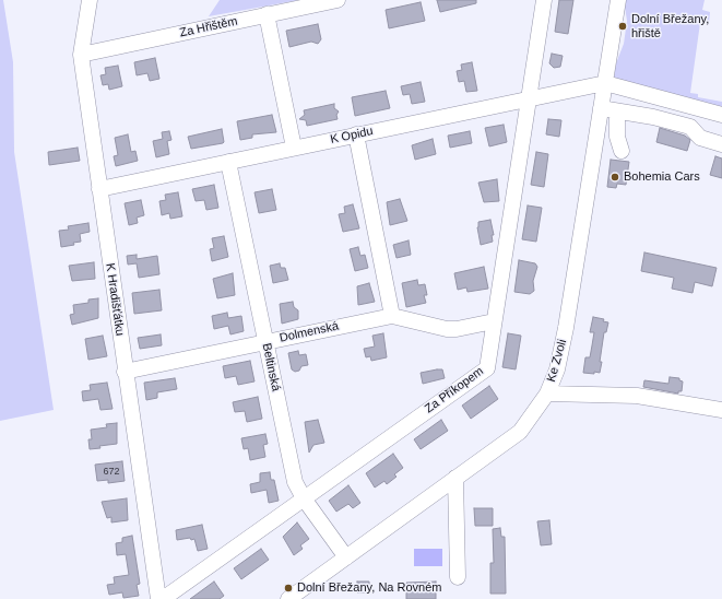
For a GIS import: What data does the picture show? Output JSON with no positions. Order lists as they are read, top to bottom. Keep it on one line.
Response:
{"streets":{"street":["Za Hřištěm","K Opidu","K Hradišťátku","Dolmenská","Ke Zvoli","Beltinská","Za Příkopem"]},"crossings":[["Za Hřištěm","K Hradišťátku"],["K Opidu","K Hradišťátku"],["K Opidu","Ke Zvoli"],["K Opidu","Beltinská"],["K Opidu","Za Příkopem"],["K Hradišťátku","Dolmenská"],["Dolmenská","Beltinská"],["Dolmenská","Za Příkopem"],["Ke Zvoli","Beltinská"],["Beltinská","Za Příkopem"]],"places":["Dolní Břežany, hřiště","Bohemia Cars","Dolní Břežany, Na Rovném"],"house_numbers":["672"]}
